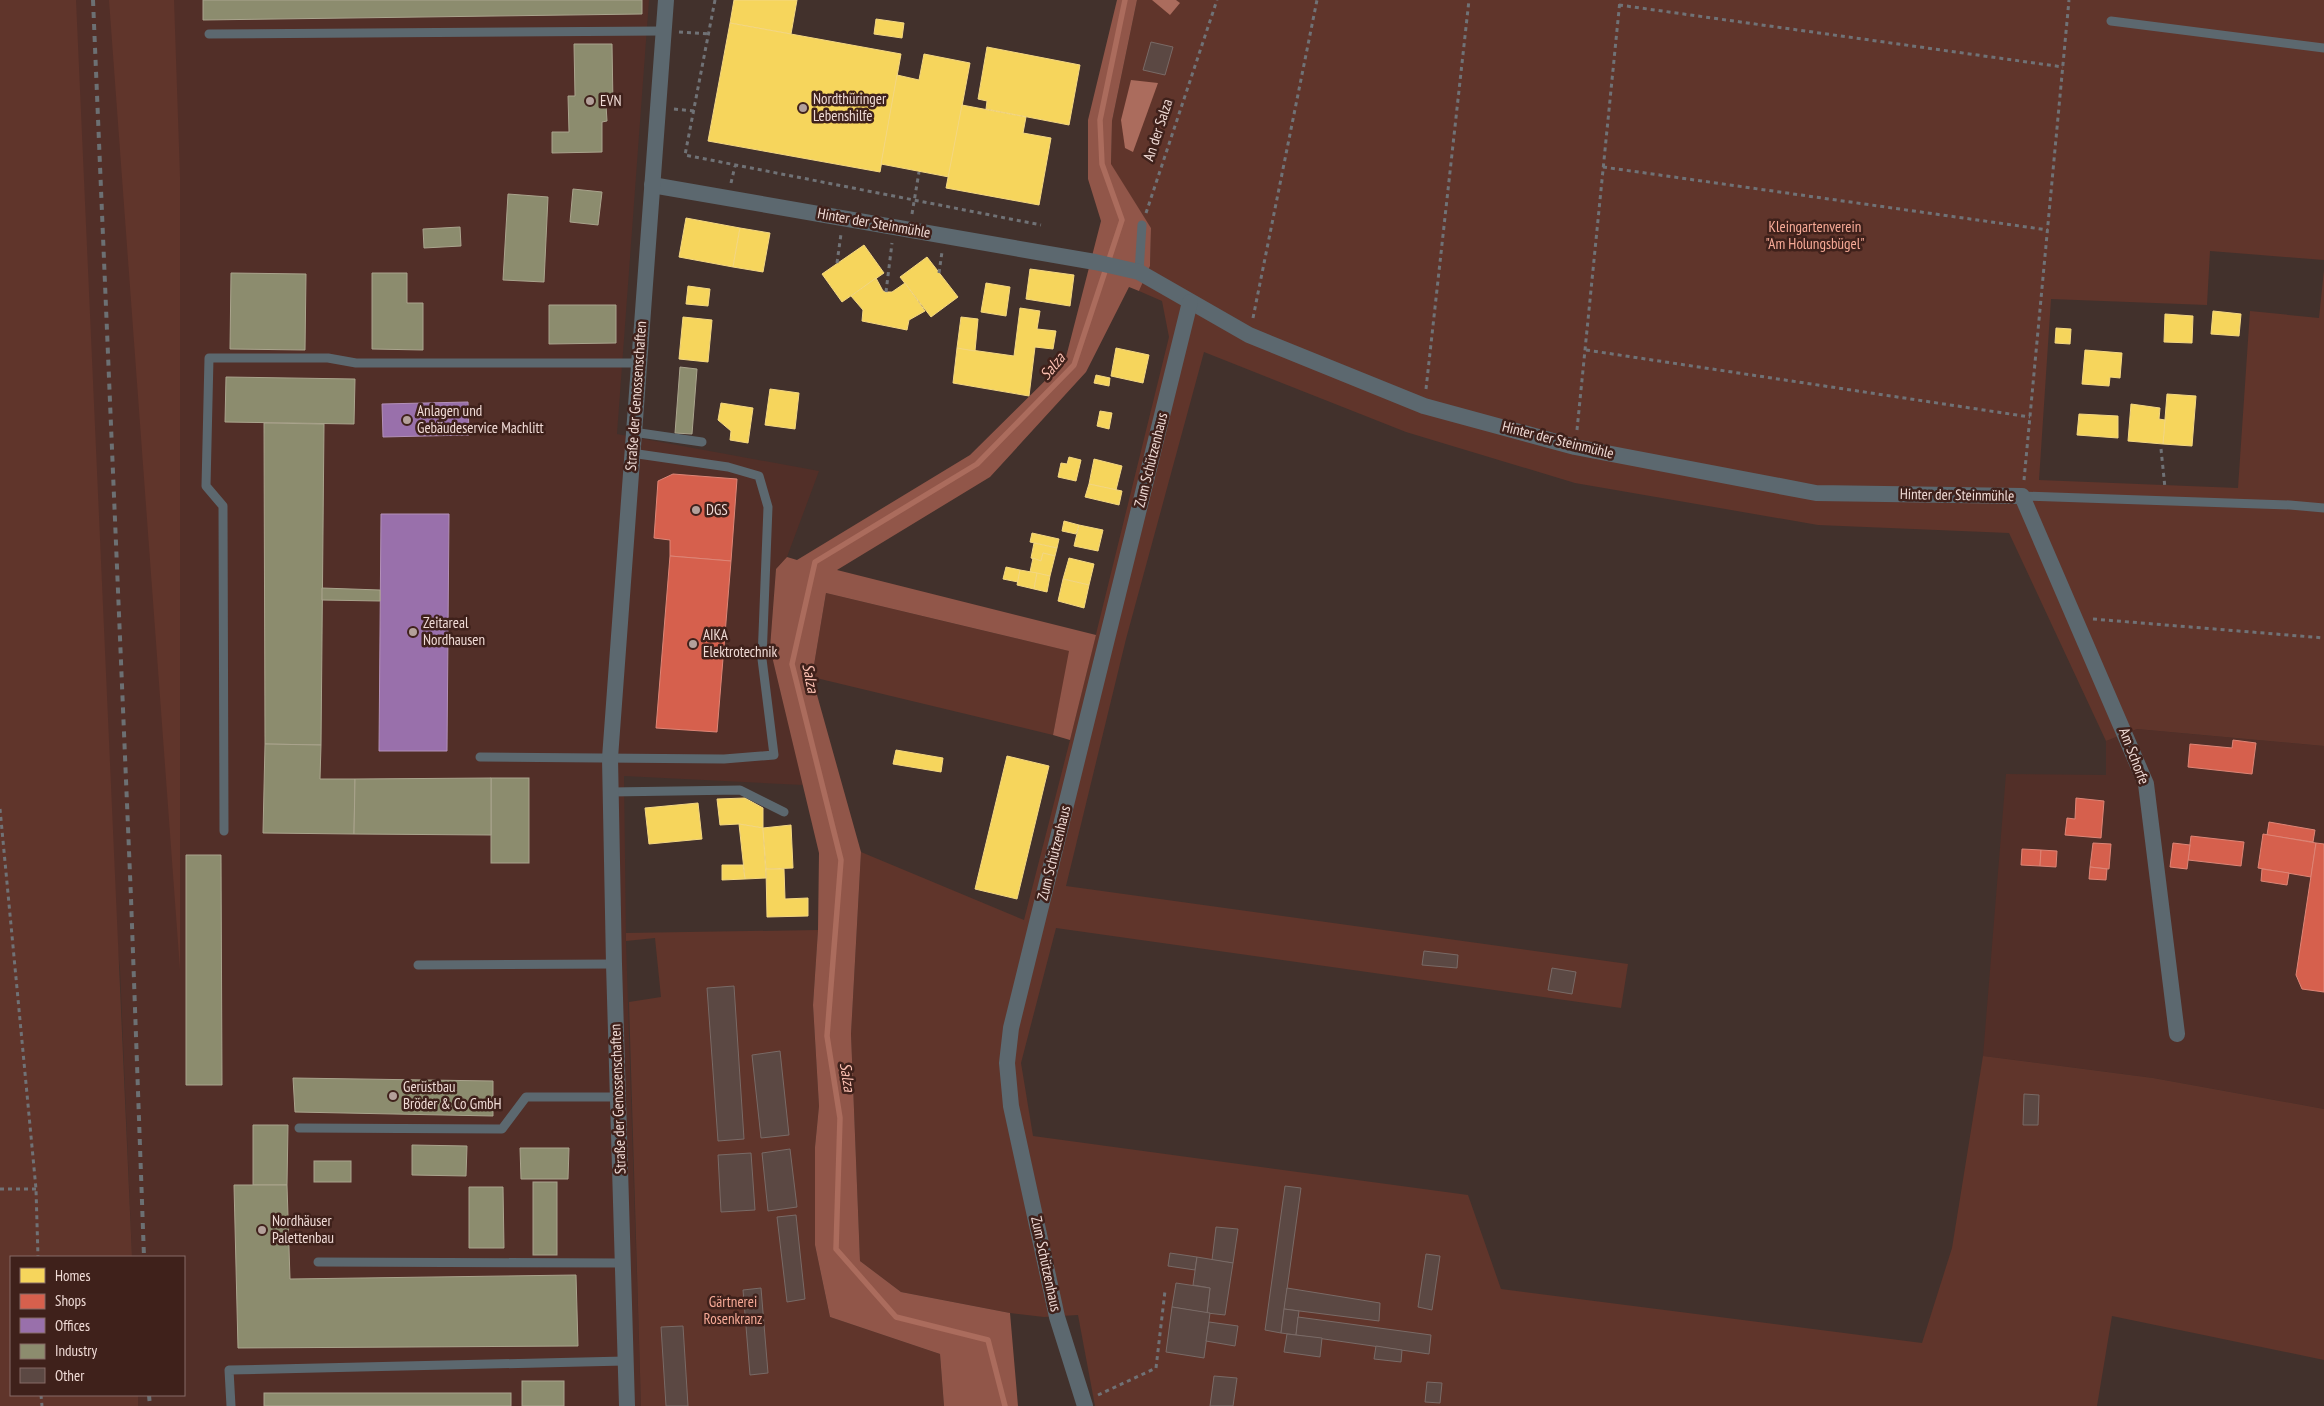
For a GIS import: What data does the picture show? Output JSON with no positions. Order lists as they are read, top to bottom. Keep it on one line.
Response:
{"streets":{"street":["Hinter der Steinmühle","Straße der Genossenschaften","Zum Schützenhaus","Am Schorfe"],"path":["An der Salza"]},"crossings":[["Hinter der Steinmühle","Straße der Genossenschaften"],["Hinter der Steinmühle","Zum Schützenhaus"],["Hinter der Steinmühle","Am Schorfe"]],"water":["Salza"],"parks":["Kleingartenverein \"Am Holungsbügel\"","Gärtnerei Rosenkranz"],"places":["EVN","Nordthüringer Lebenshilfe","Anlagen und Gebäudeservice Machlitt","DGS","Zeitareal Nordhausen","AIKA Elektrotechnik","Gerüstbau Bröder & Co GmbH","Nordhäuser Palettenbau"],"legend":["Homes","Shops","Offices","Industry","Other"]}
